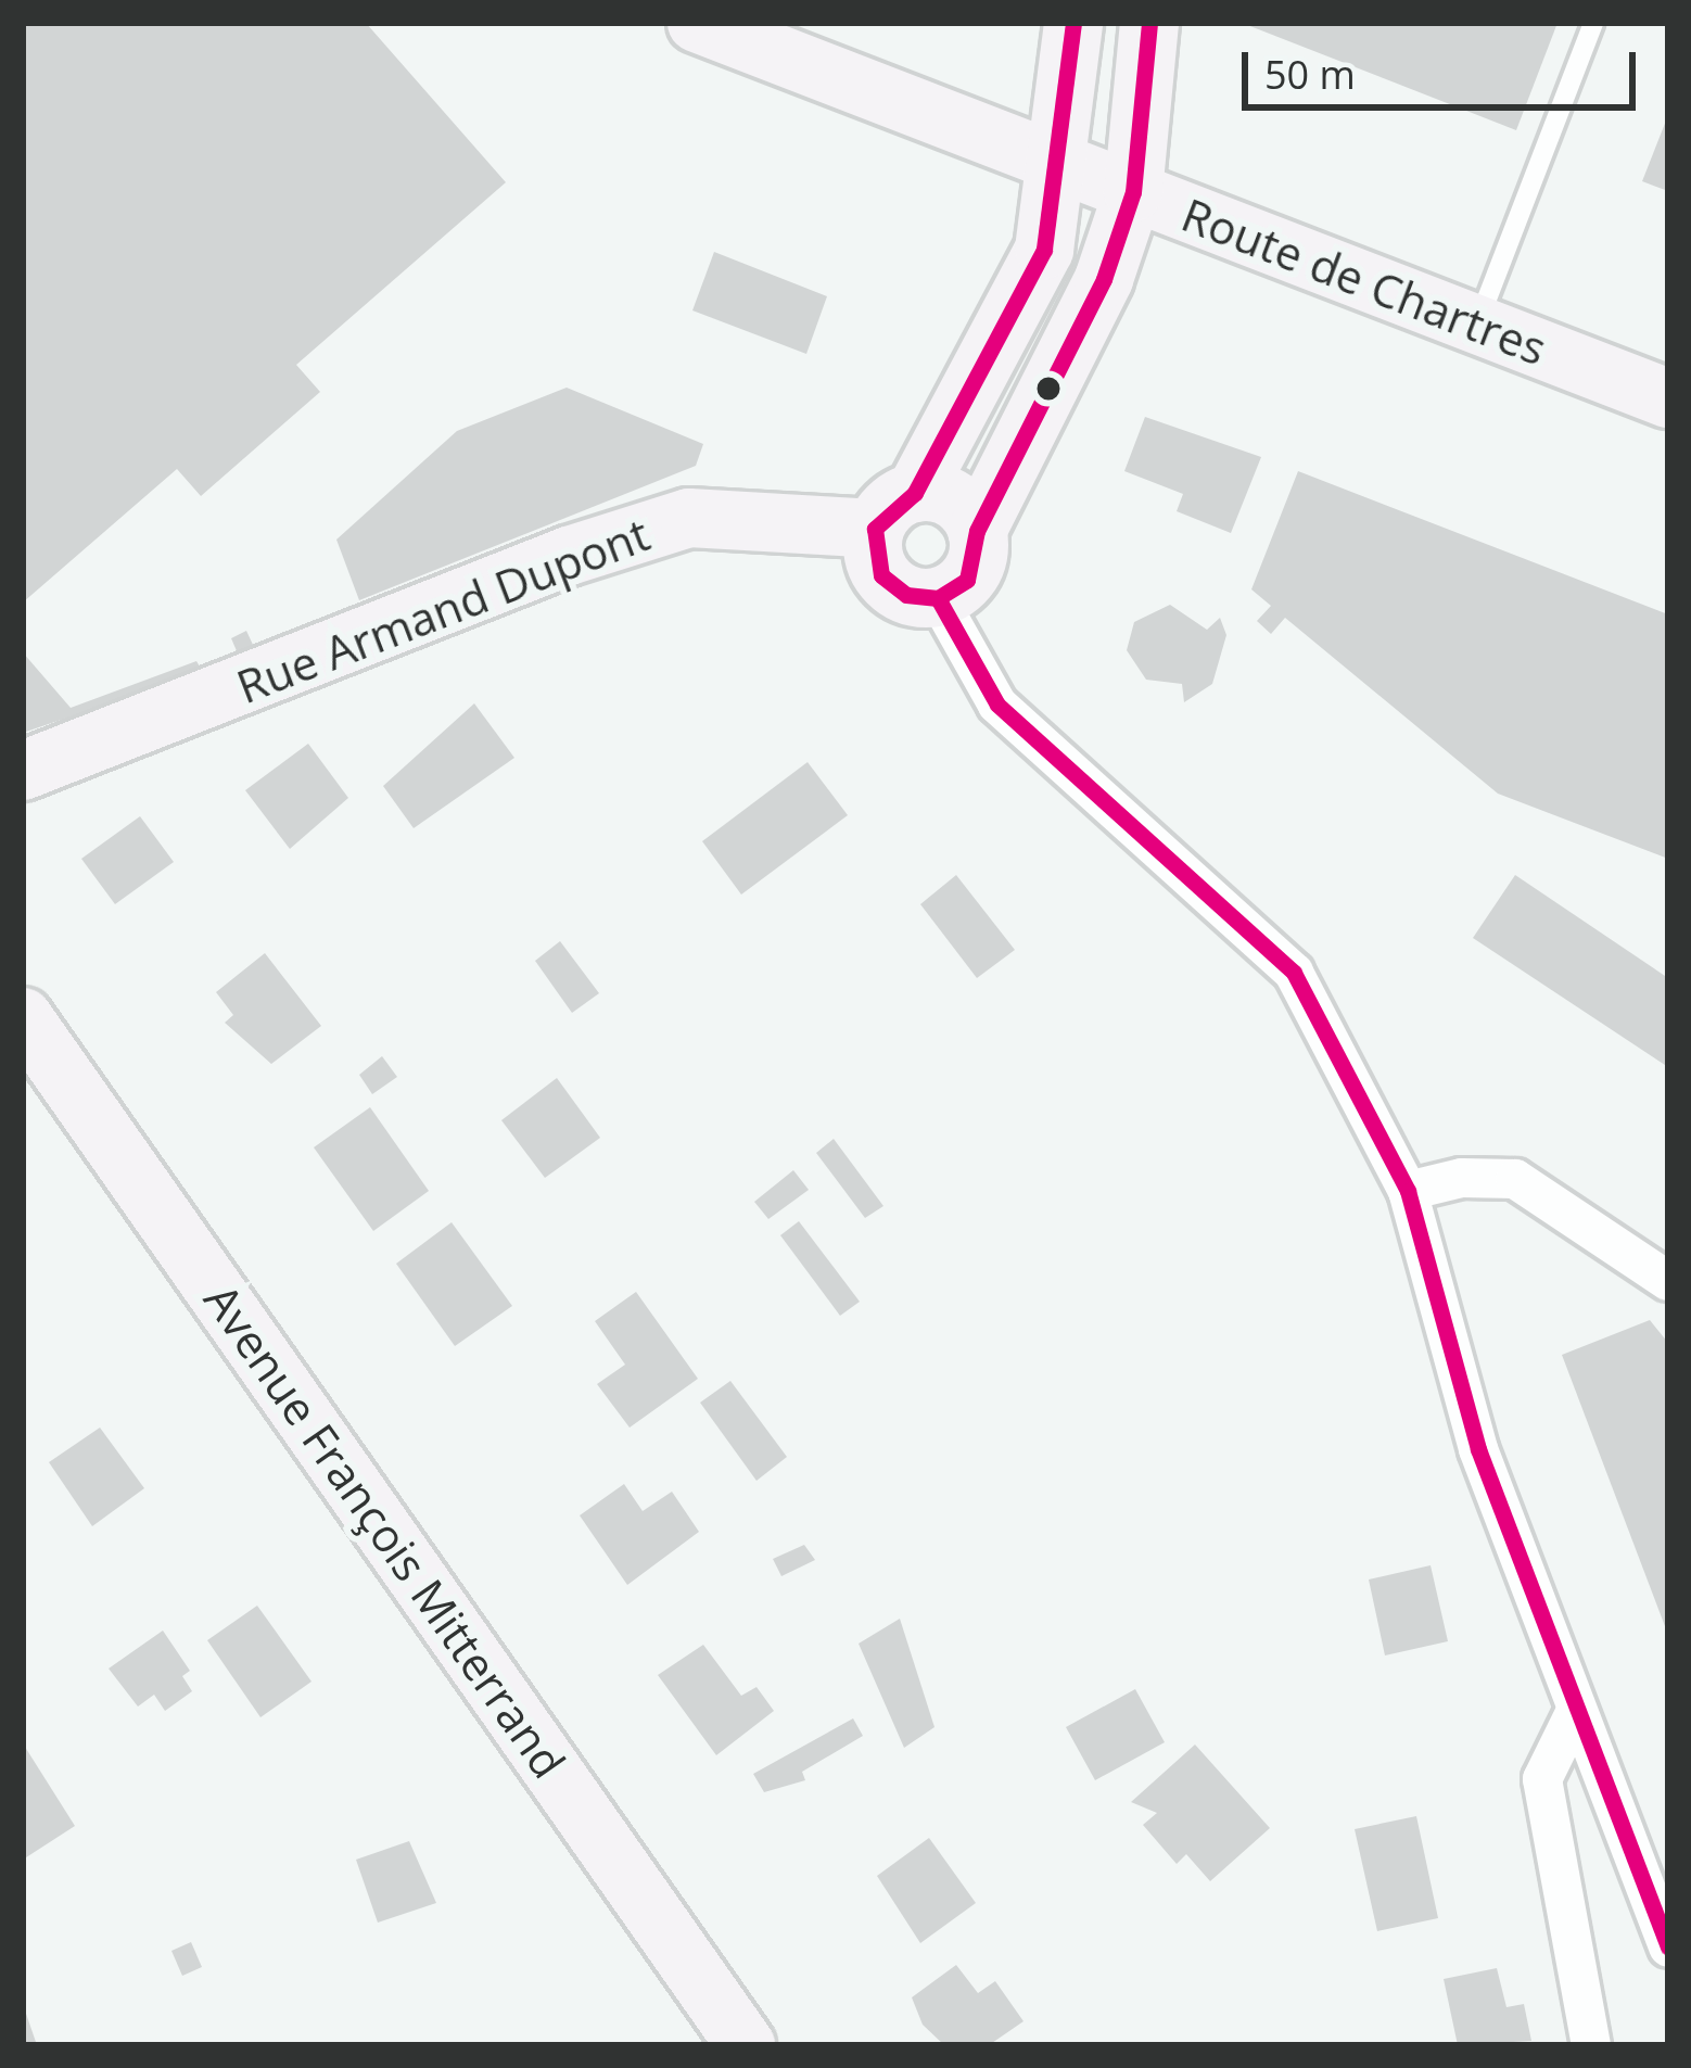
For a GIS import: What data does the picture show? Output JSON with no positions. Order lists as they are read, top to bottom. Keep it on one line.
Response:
{"streets":{"main road":["Route de Chartres","Rue Armand Dupont","Avenue François Mitterrand"]},"scale_bar":"50 m"}
